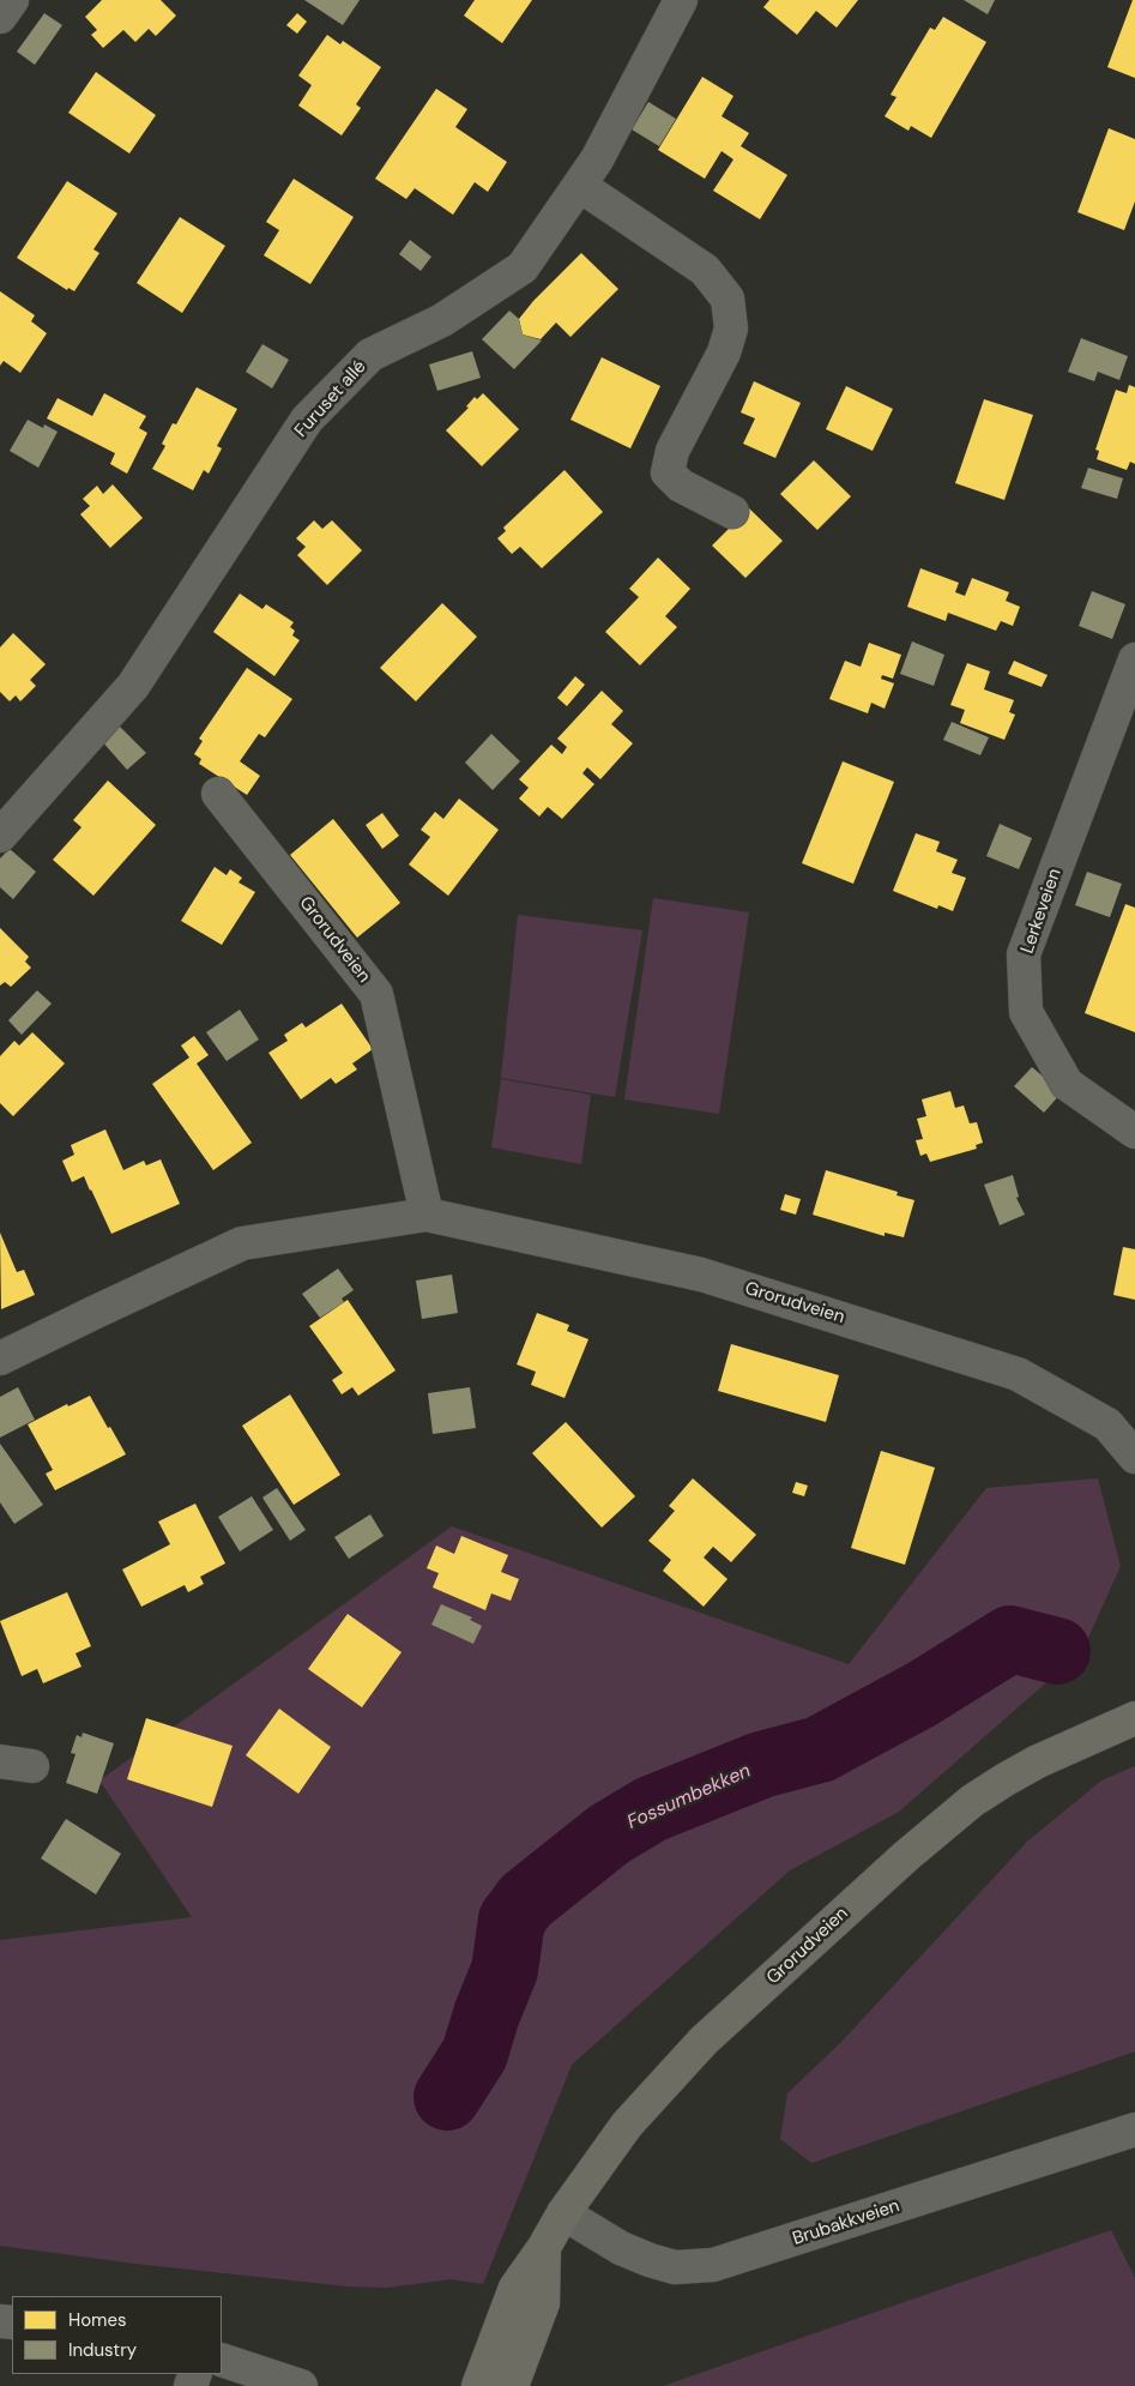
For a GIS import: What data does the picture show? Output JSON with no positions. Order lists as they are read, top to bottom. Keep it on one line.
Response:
{"streets":{"main road":["Grorudveien"],"street":["Furuset allé","Lerkeveien","Brubakkveien"]},"crossings":[["Grorudveien","Brubakkveien"]],"water":["Fossumbekken"],"legend":["Homes","Industry"]}
